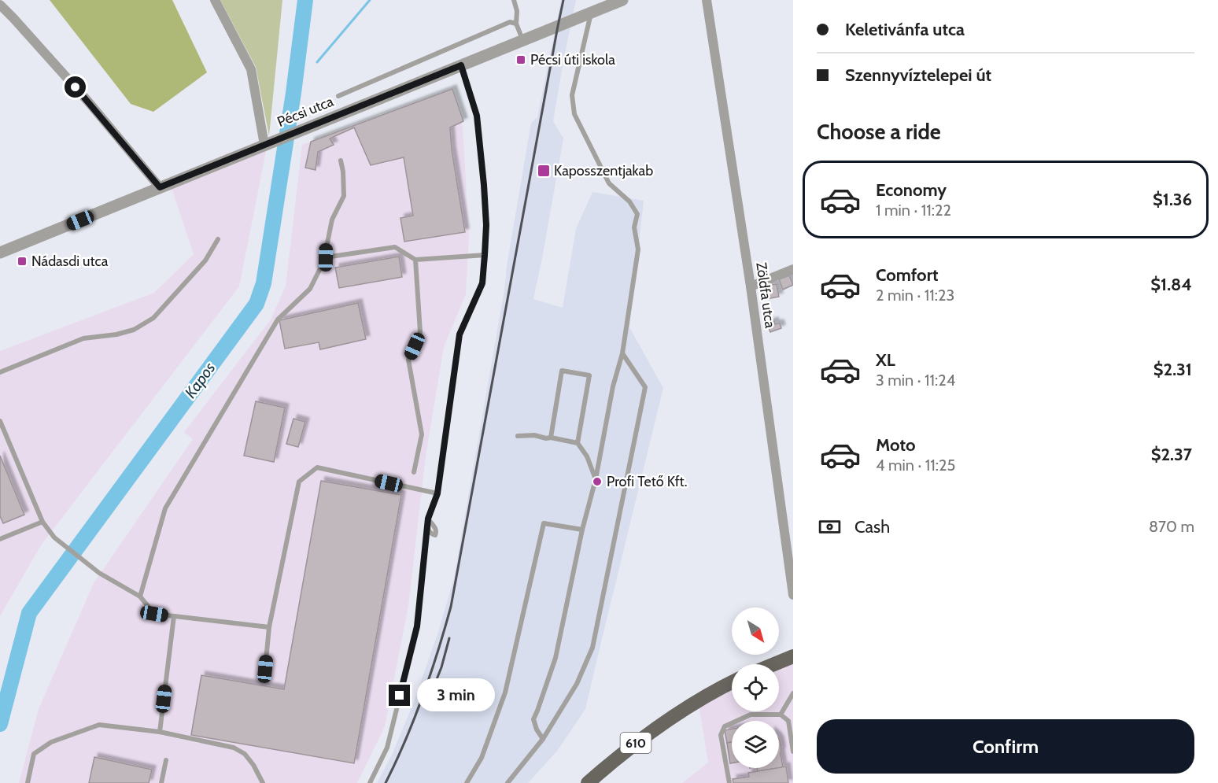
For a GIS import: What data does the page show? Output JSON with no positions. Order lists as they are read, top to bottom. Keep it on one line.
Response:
{"streets":{"main road":["610"],"street":["Pécsi utca","Zöldfa utca"]},"water":["Kapos"],"places":{"transit":["Pécsi úti iskola","Kaposszentjakab","Nádasdi utca"],"other":["Profi Tető Kft."]},"north":"bottom right","page":{"banner":["Keletivánfa utca","Szennyvíztelepei út"],"heading":"Choose a ride","list":[{"name":"Economy","note":"1 min · 11:22","value":"$1.36"},{"name":"Comfort","note":"2 min · 11:23","value":"$1.84"},{"name":"XL","note":"3 min · 11:24","value":"$2.31"},{"name":"Moto","note":"4 min · 11:25","value":"$2.37"}],"pay":["Cash","870 m"],"bubble":"3 min","buttons":"Confirm"}}
